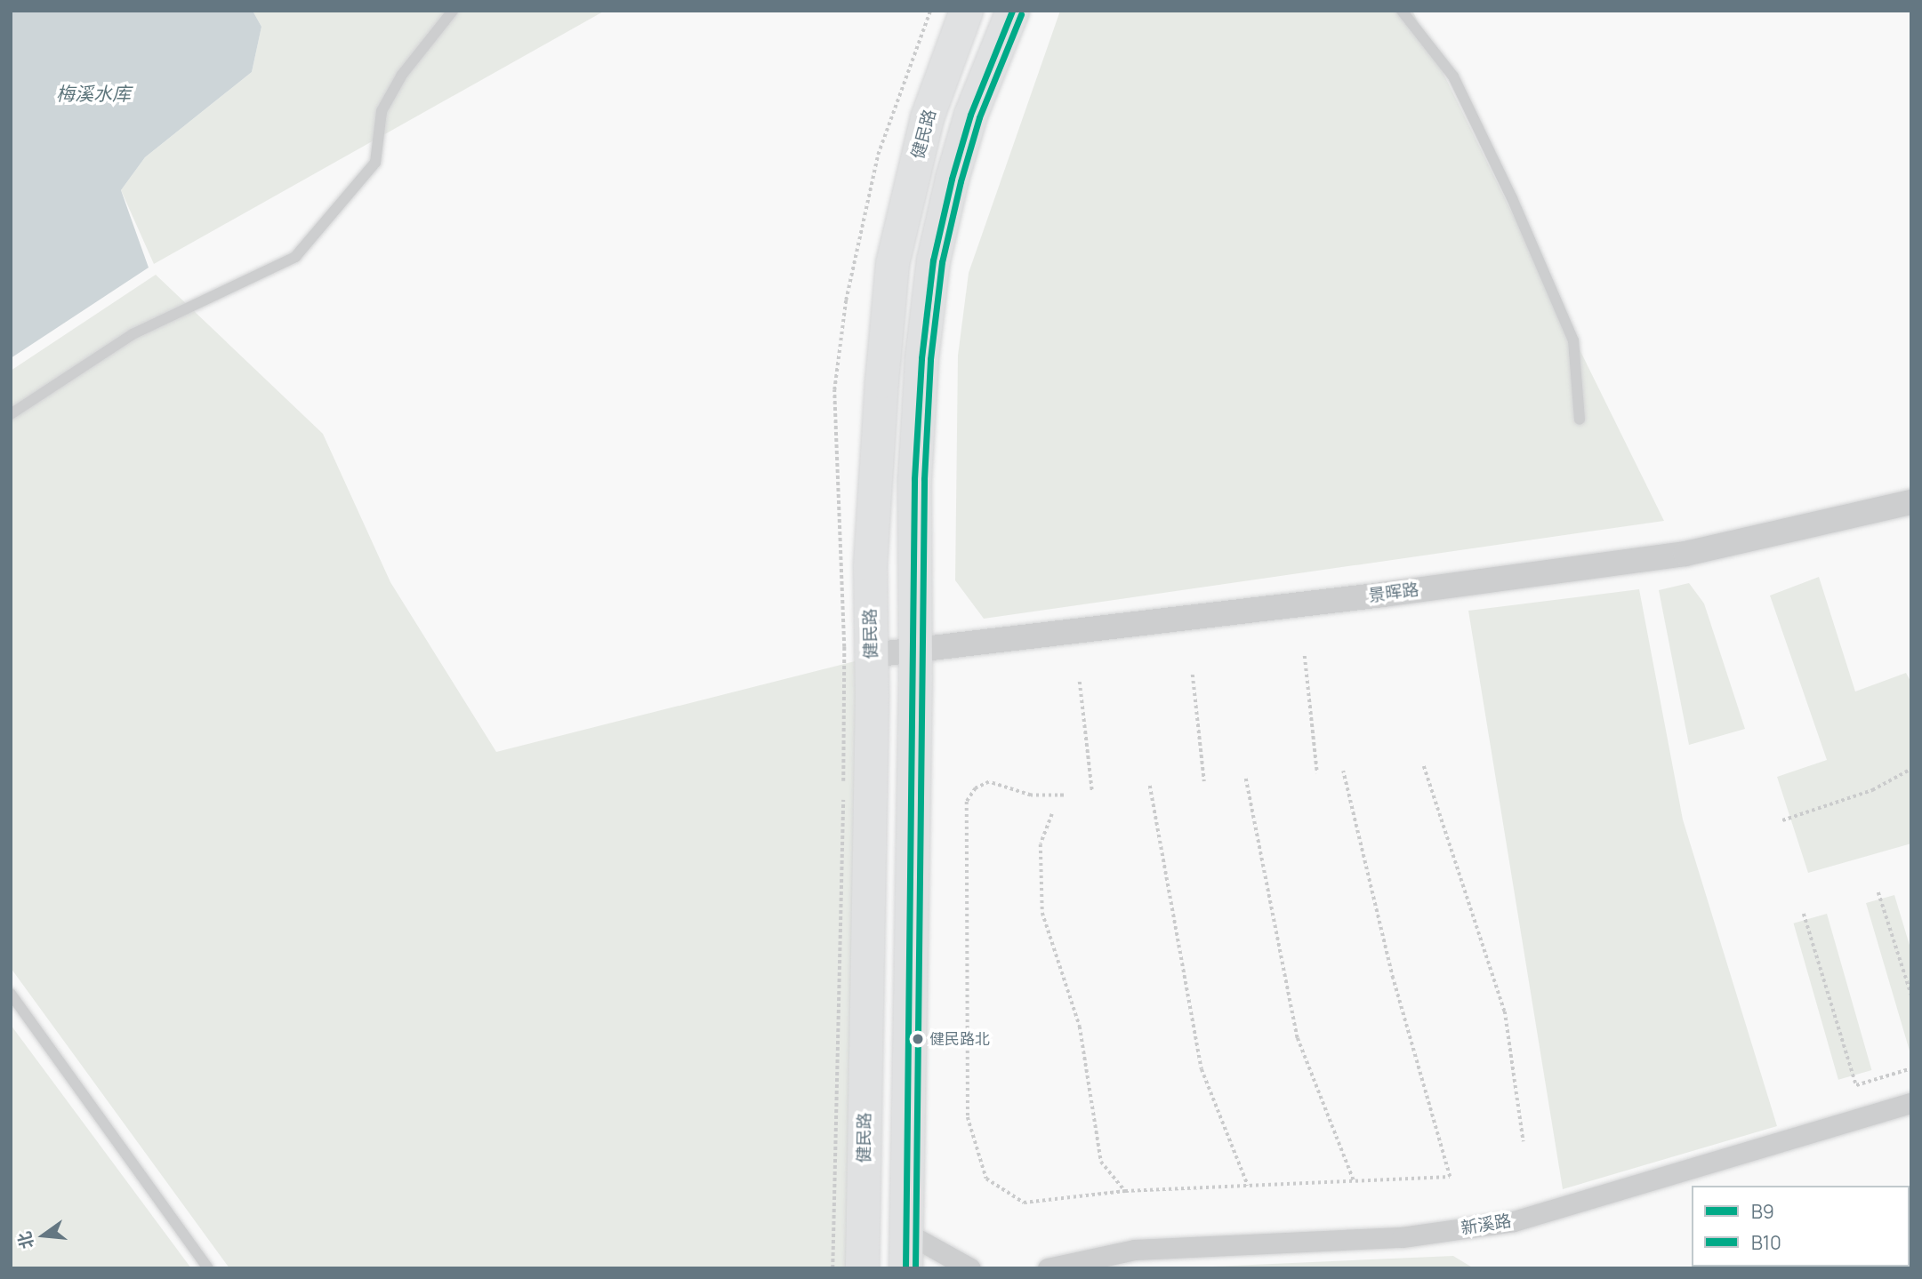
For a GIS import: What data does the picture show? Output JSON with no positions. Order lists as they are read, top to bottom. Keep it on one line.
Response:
{"streets":{"main road":["健民路"],"street":["景晖路","新溪路"]},"crossings":[["健民路","景晖路"]],"water":["梅溪水库"],"places":["健民路北"],"lines":["transit line B9","transit line B10"],"legend":["B9","B10"],"north":"left"}
